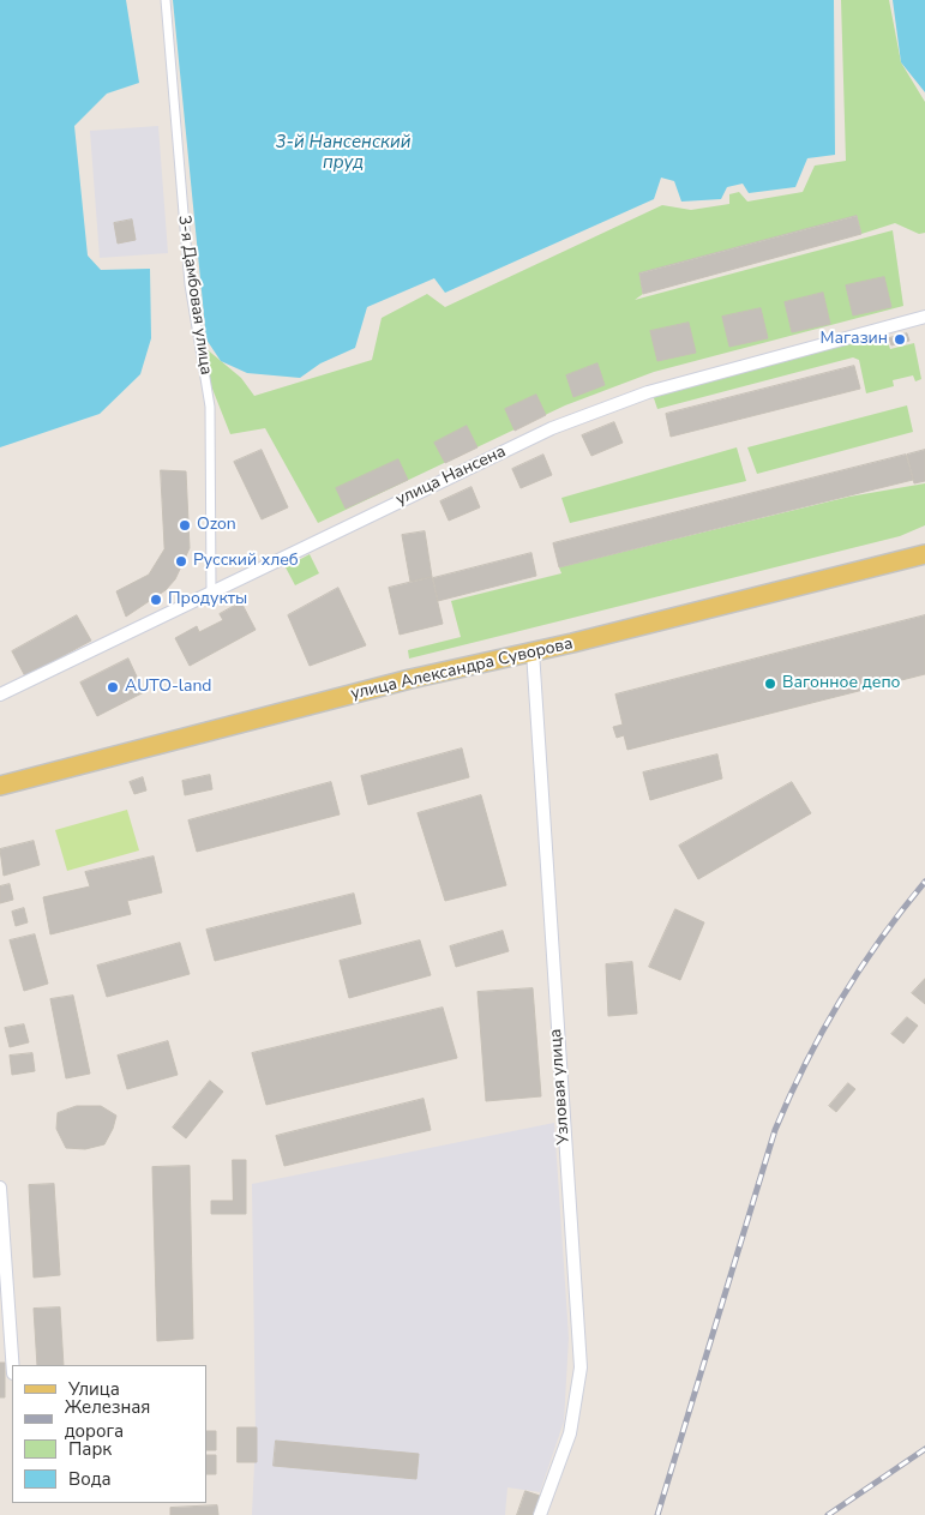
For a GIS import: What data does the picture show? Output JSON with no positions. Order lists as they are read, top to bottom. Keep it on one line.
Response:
{"streets":{"main road":["улица Александра Суворова"],"street":["3-я Дамбовая улица","улица Нансена","Узловая улица"]},"crossings":[["3-я Дамбовая улица","улица Нансена"],["улица Александра Суворова","Узловая улица"]],"water":["3-й Нансенский пруд"],"places":["Магазин","Ozon","Русский хлеб","Продукты","Вагонное депо","AUTO-land"],"legend":["Улица","Железная дорога","Парк","Вода"]}
